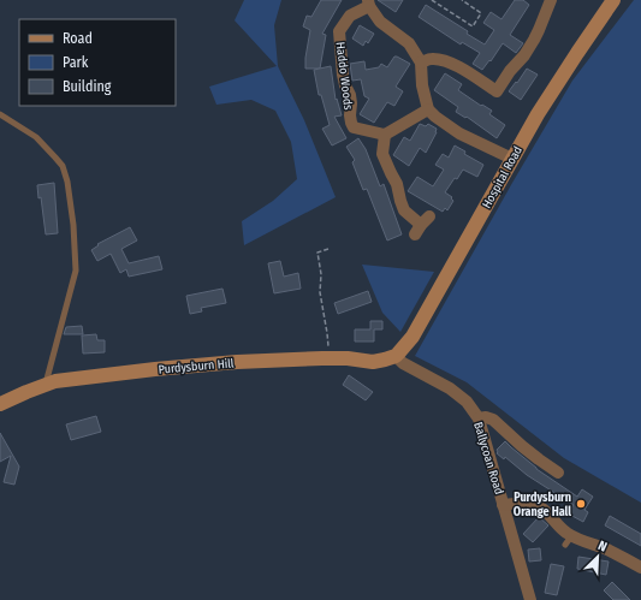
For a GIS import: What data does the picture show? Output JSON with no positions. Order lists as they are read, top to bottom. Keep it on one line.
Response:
{"streets":{"main road":["Hospital Road","Purdysburn Hill"],"street":["Haddo Woods","Ballycoan Road"]},"crossings":[["Hospital Road","Purdysburn Hill"],["Hospital Road","Ballycoan Road"],["Purdysburn Hill","Ballycoan Road"]],"places":["Purdysburn Orange Hall"],"legend":["Road","Park","Building"],"north":"top right"}
